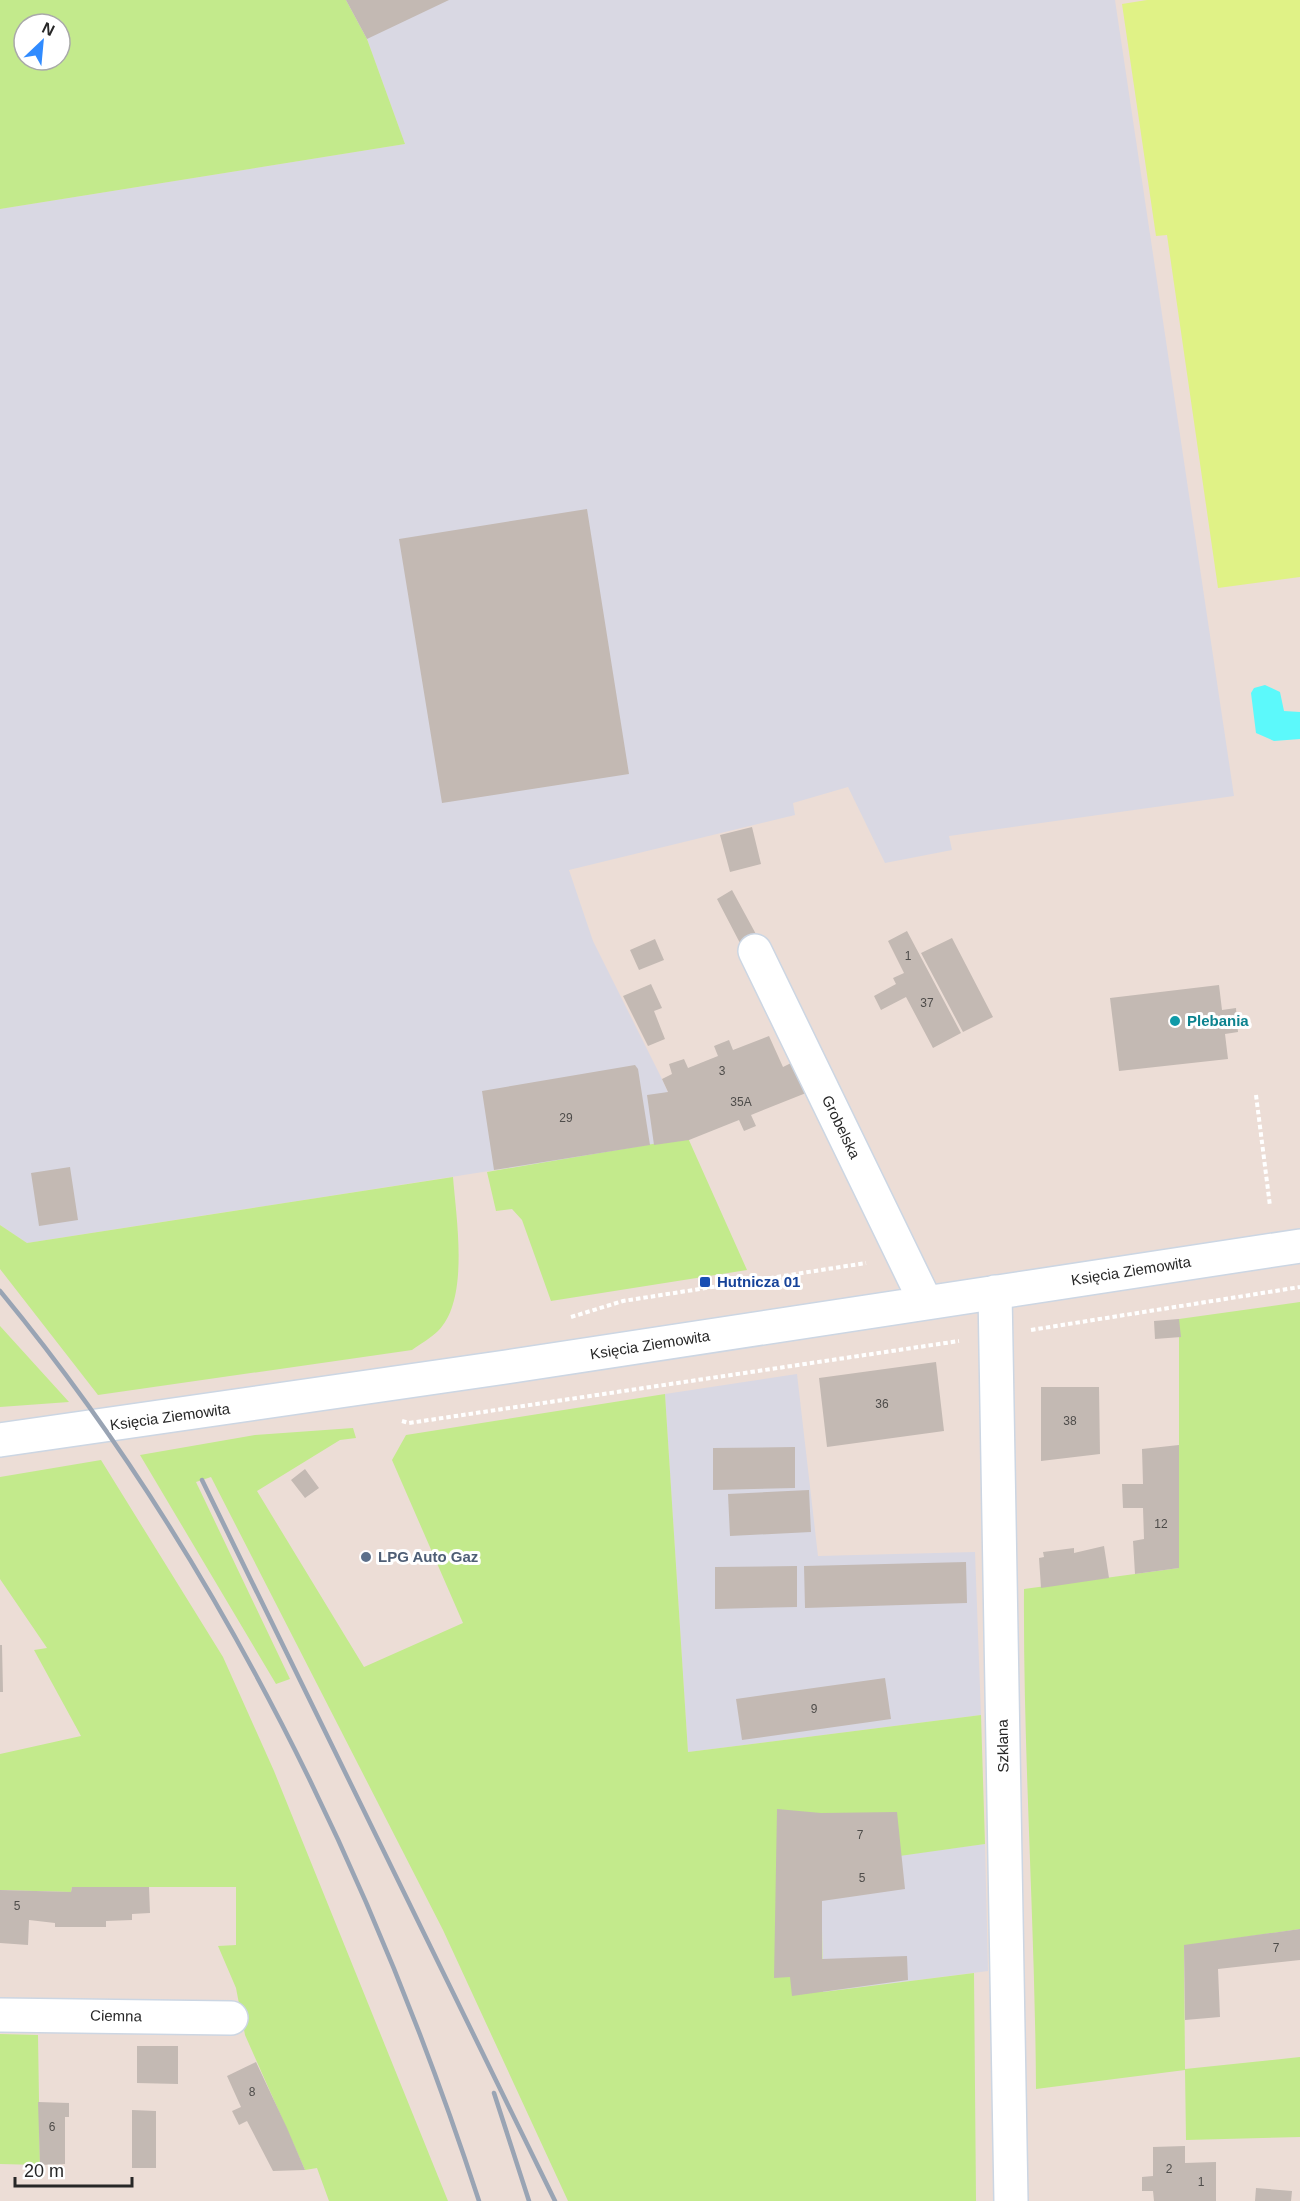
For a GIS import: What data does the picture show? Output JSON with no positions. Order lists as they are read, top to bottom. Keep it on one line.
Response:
{"streets":{"street":["Grobelska","Księcia Ziemowita","Szklana","Ciemna"]},"crossings":[["Grobelska","Księcia Ziemowita"],["Księcia Ziemowita","Szklana"]],"places":{"other":["Plebania","LPG Auto Gaz"],"transit":["Hutnicza 01"]},"house_numbers":["1","37","3","35A","29","36","38","12","9","7","5","5","7","8","6","2","1"],"scale_bar":"20 m","north":"top right"}
